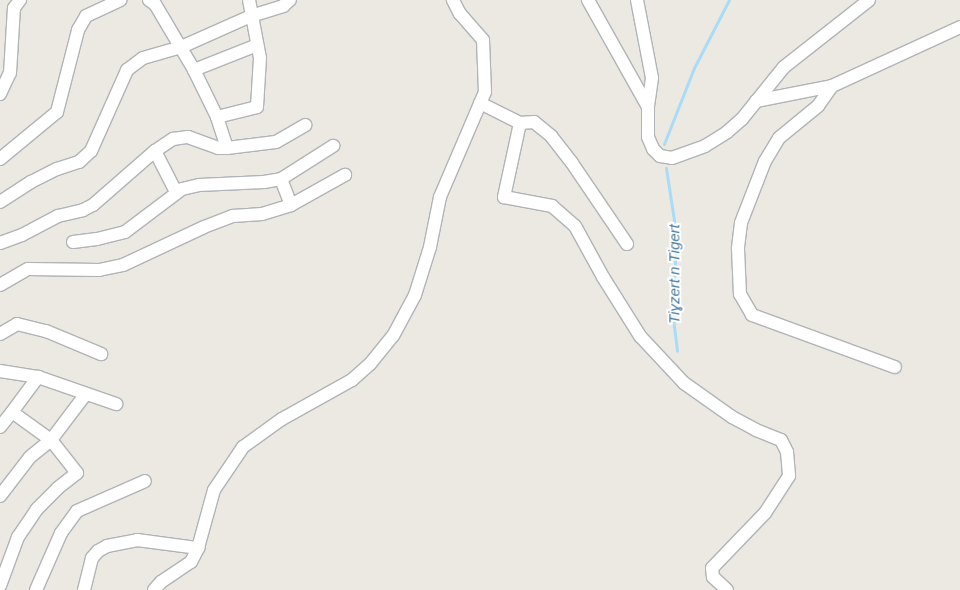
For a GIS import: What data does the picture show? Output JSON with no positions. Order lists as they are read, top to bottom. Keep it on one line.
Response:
{"water":["Tiɣzert n Tigert"]}
